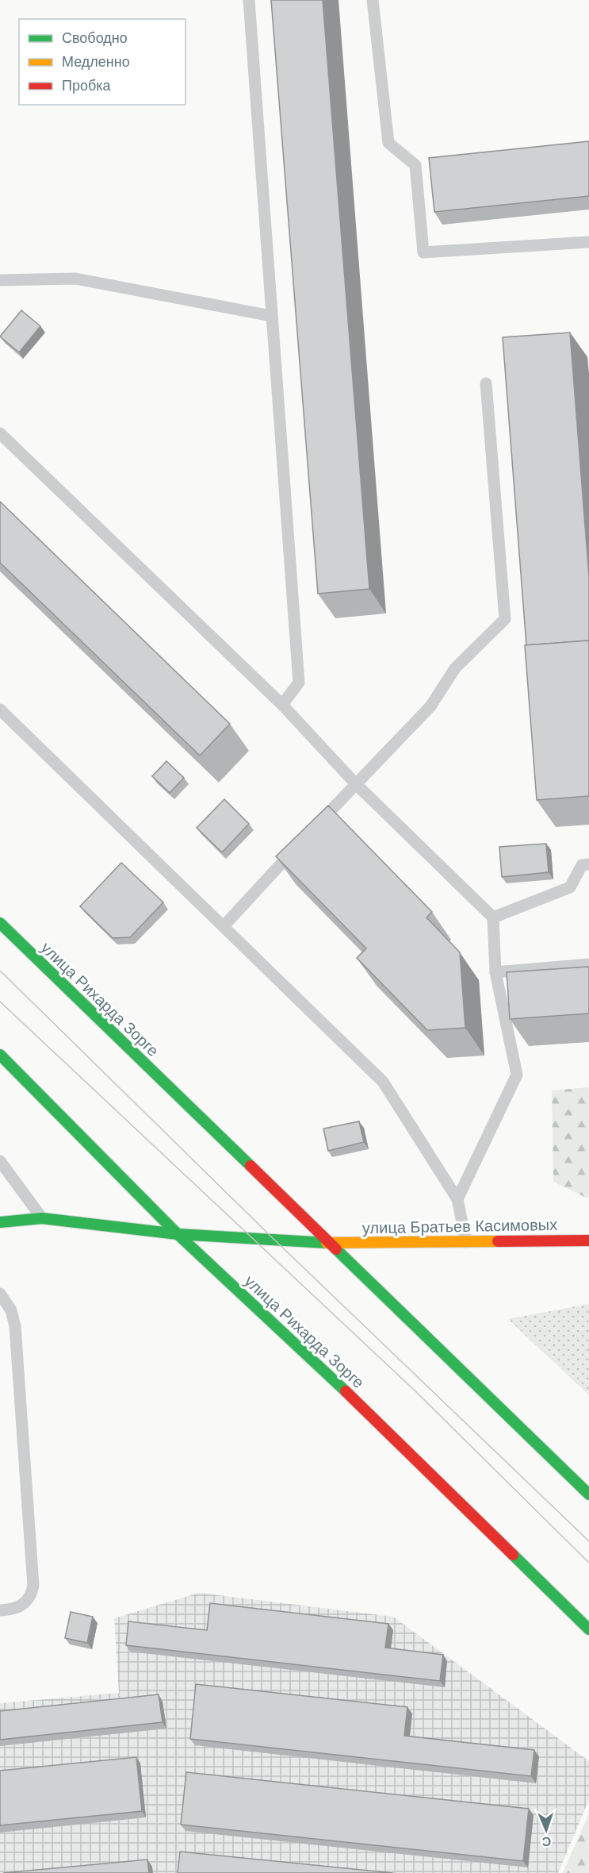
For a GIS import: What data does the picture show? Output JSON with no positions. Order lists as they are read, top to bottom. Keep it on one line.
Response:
{"streets":{"main road":["улица Рихарда Зорге","улица Братьев Касимовых"]},"crossings":[["улица Рихарда Зорге","улица Братьев Касимовых"]],"legend":["Свободно","Медленно","Пробка"],"north":"bottom"}
